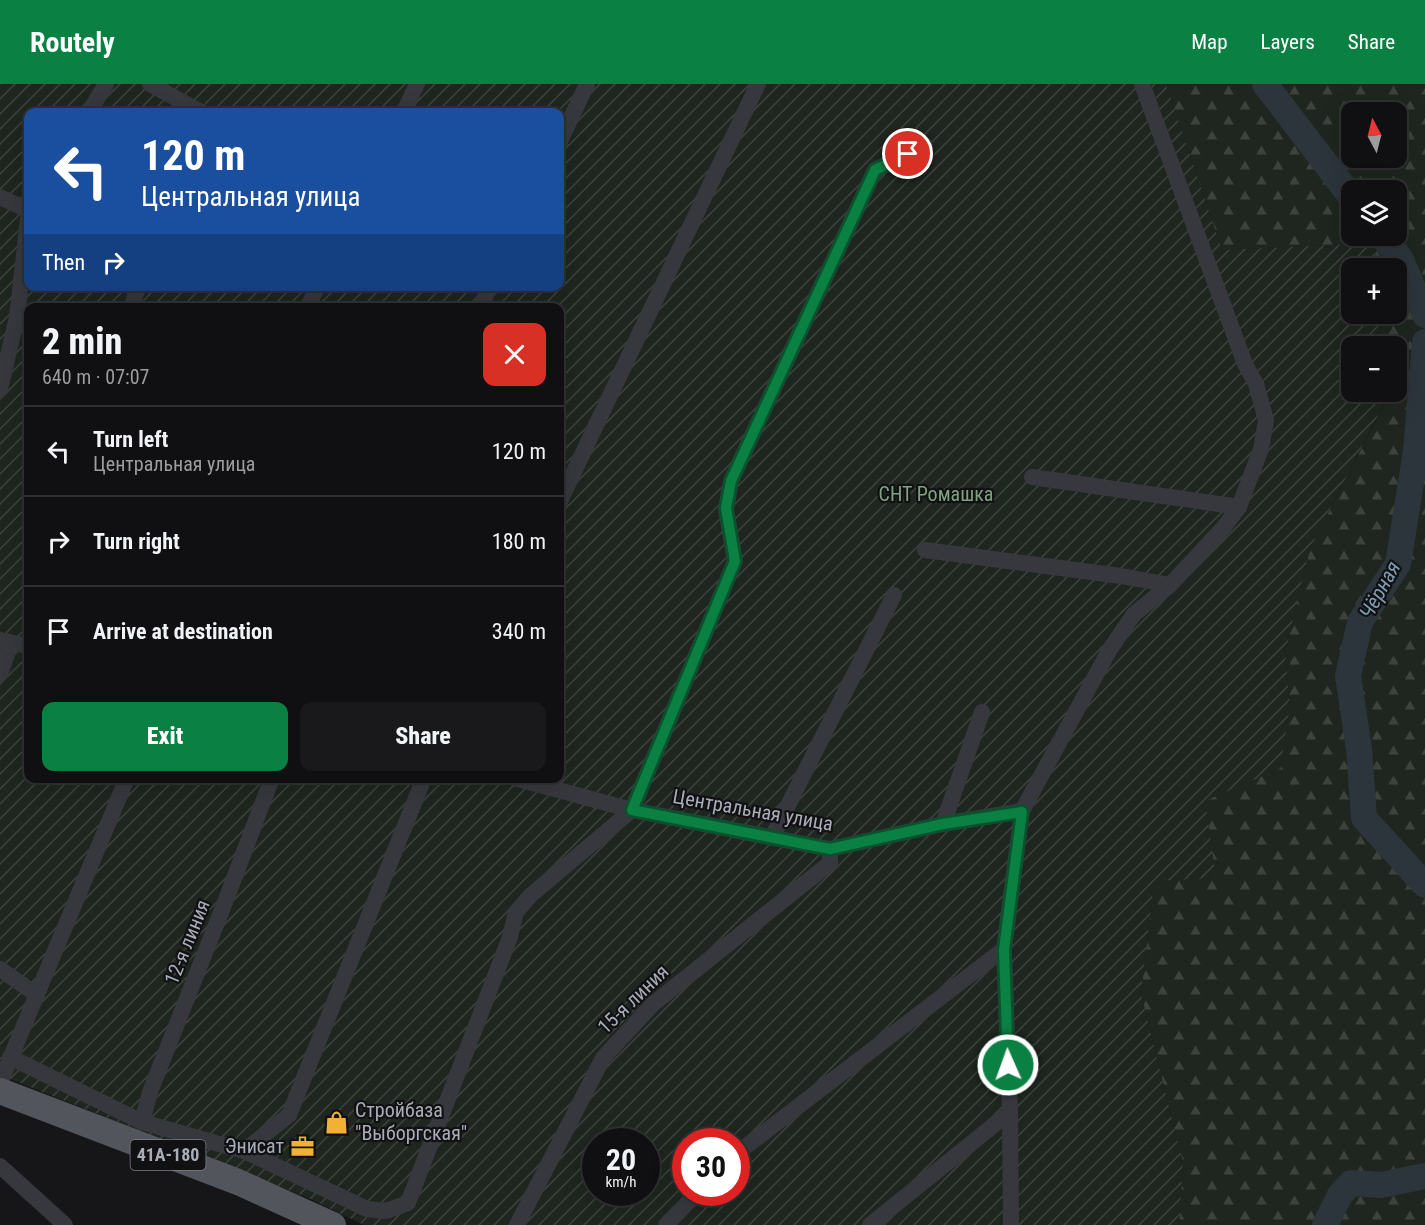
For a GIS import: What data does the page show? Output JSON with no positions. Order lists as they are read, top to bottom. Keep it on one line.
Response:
{"streets":{"main road":["41А-180"],"street":["Центральная улица","12-я линия","15-я линия"]},"crossings":[["Центральная улица","15-я линия"]],"water":["Чёрная"],"parks":["СНТ Ромашка"],"places":{"shop":["Стройбаза \"Выборгская\""],"office":["Энисат"]},"north":"top","page":{"header":"Routely","nav":["Map","Layers","Share"],"map_buttons":["+","−"],"turn":["120 m","Центральная улица"],"then":"Then","heading":["2 min","640 m · 07:07"],"list":[{"name":"Turn left","note":"Центральная улица","value":"120 m"},{"name":"Turn right","value":"180 m"},{"name":"Arrive at destination","value":"340 m"}],"buttons":["Exit","Share"],"speed":"20 km/h","limit":"30"}}
